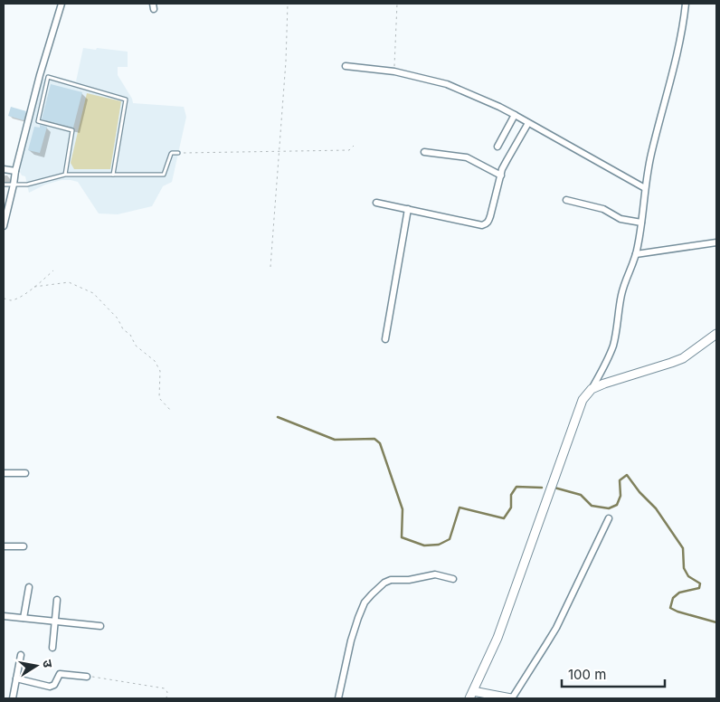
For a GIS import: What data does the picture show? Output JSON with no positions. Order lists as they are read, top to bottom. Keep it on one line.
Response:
{"scale_bar":"100 m","north":"right"}
